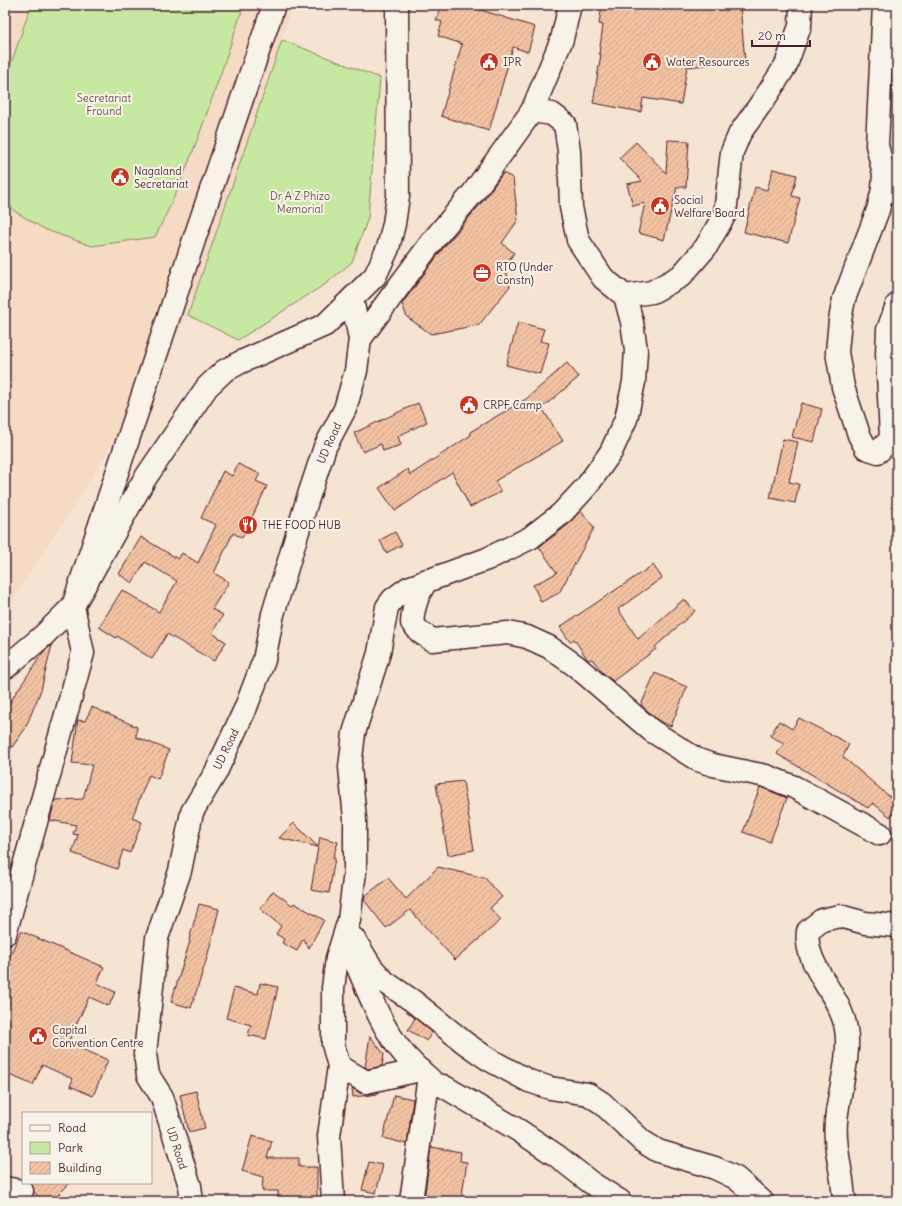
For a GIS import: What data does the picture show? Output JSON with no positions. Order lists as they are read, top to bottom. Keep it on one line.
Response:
{"streets":{"street":["UD Road"]},"parks":["Secretariat Fround","Dr A Z Phizo Memorial"],"places":{"public building":["IPR","Water Resources","Nagaland Secretariat","Social Welfare Board","CRPF Camp","Capital Convention Centre"],"office":["RTO (Under Constn)"],"restaurant":["THE FOOD HUB"]},"legend":["Road","Park","Building"],"scale_bar":"20 m"}
